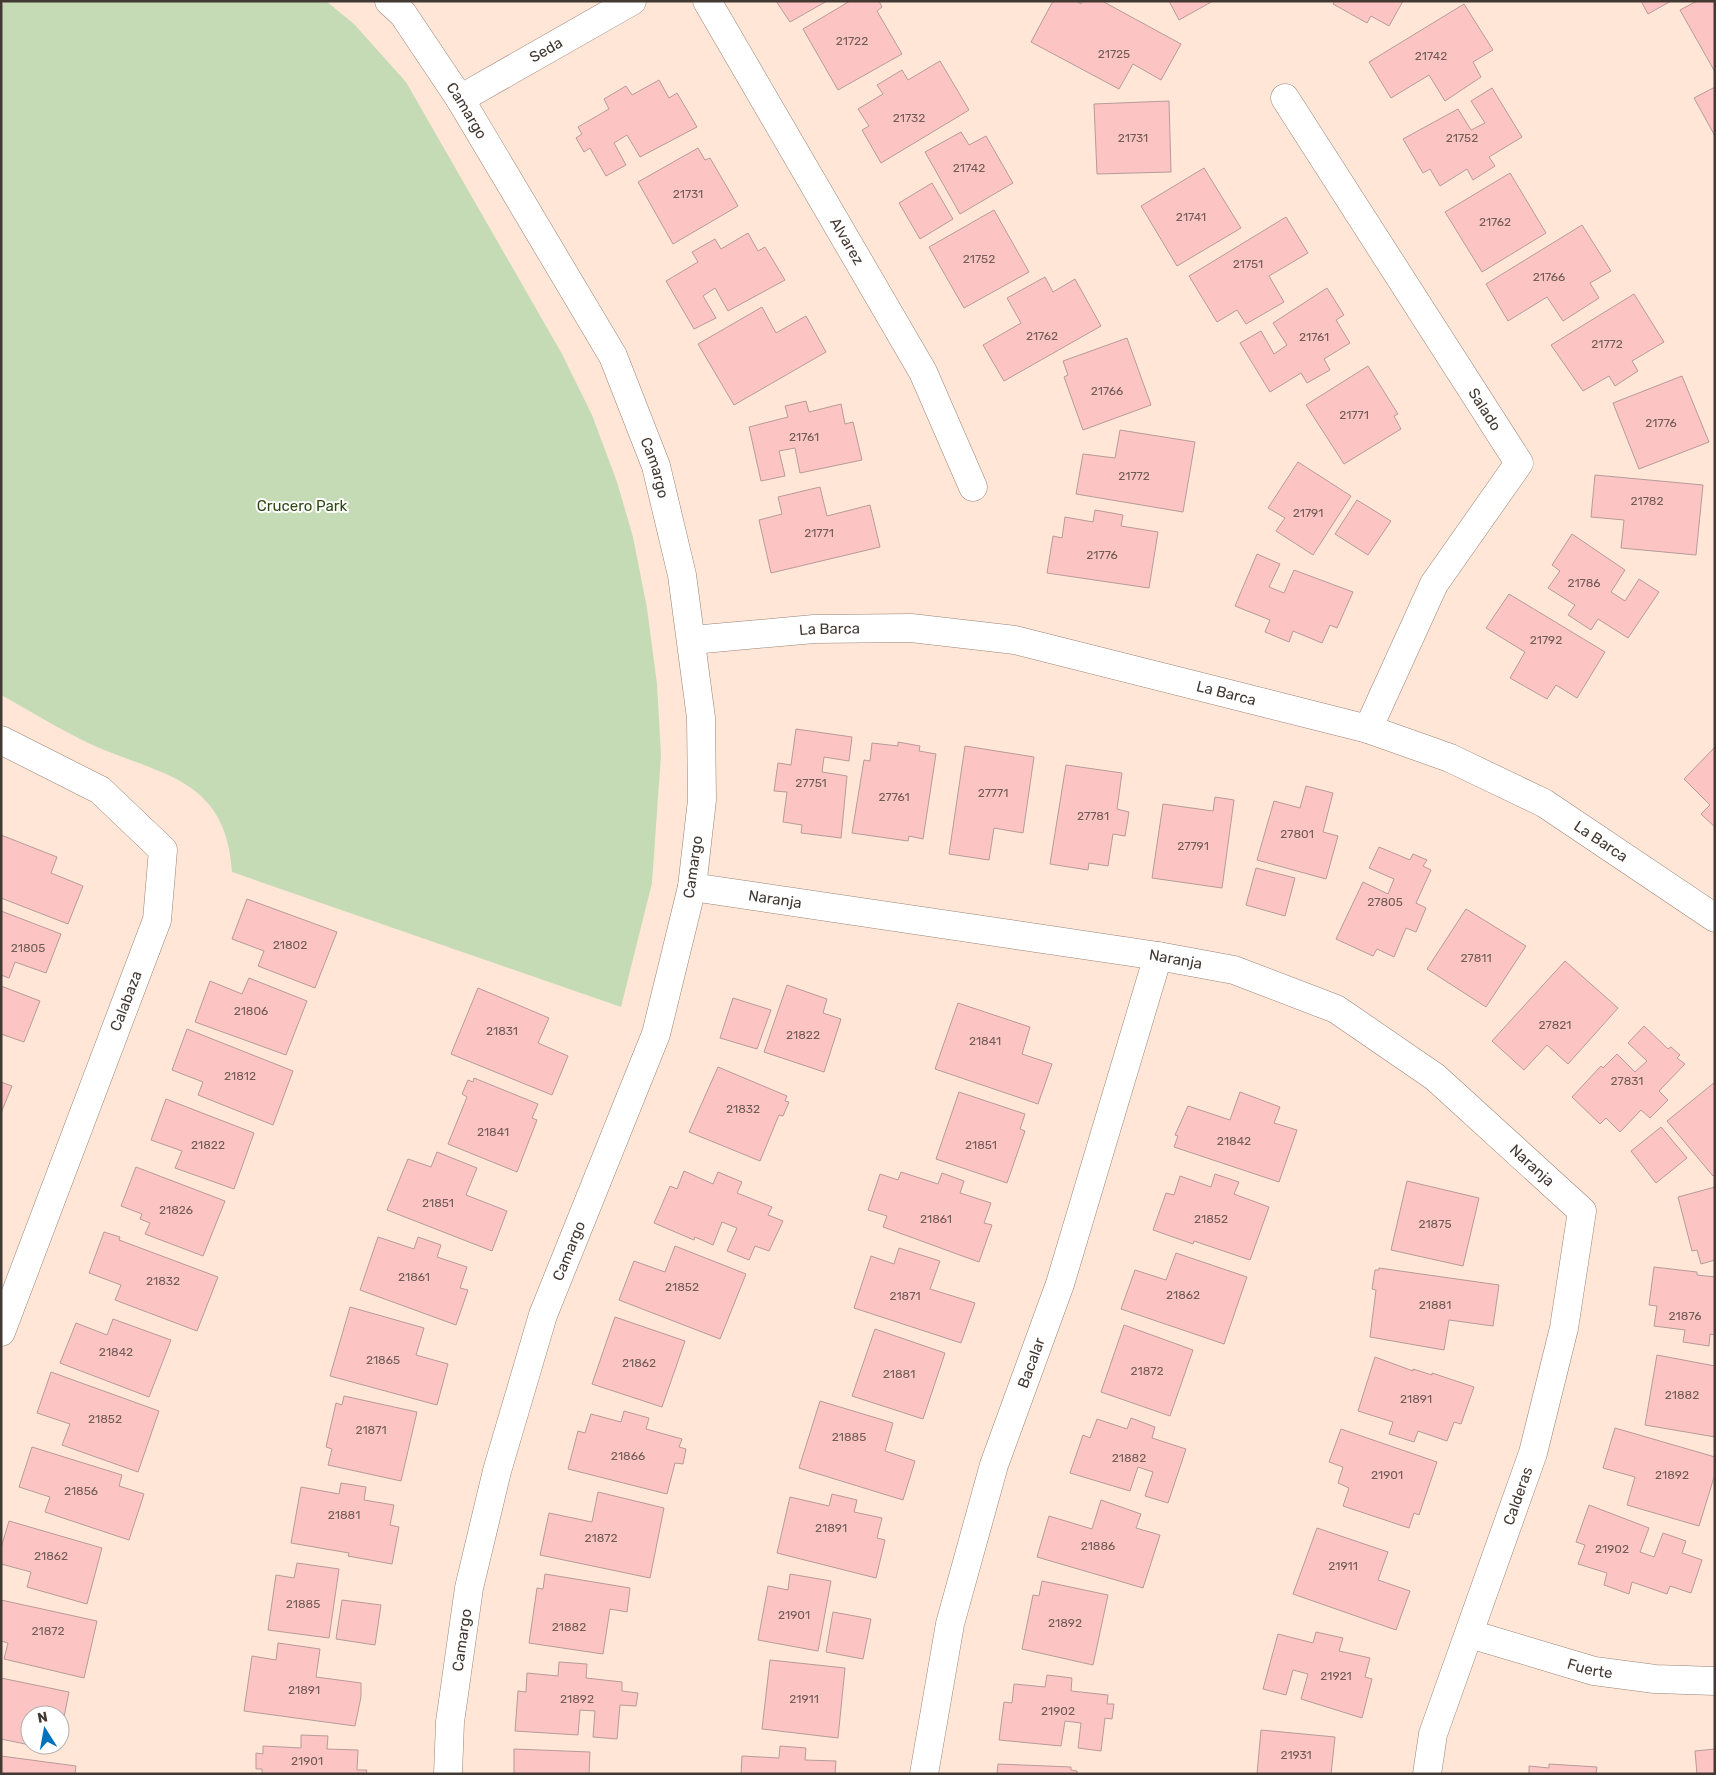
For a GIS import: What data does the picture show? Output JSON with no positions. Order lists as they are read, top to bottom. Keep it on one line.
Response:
{"streets":{"street":["Seda","Camargo","Alvarez","Salado","La Barca","Naranja","Calabaza","Bacalar","Calderas","Fuerte"]},"crossings":[["Seda","Camargo"],["Camargo","La Barca"],["Camargo","Naranja"],["Salado","La Barca"],["Naranja","Bacalar"],["Naranja","Calderas"],["Calderas","Fuerte"]],"parks":["Crucero Park"],"house_numbers":["21722","21725","21742","21732","21731","21752","21742","21731","21741","21762","21752","21751","21766","21762","21761","21772","21766","21771","21776","21761","21772","21782","21791","21771","21776","21786","21792","27751","27771","27761","27781","27801","27791","27805","21802","21805","27811","21806","27821","21831","21822","21841","21812","27831","21832","21841","21842","21822","21851","21851","21826","21861","21852","21875","21861","21832","21852","21862","21871","21881","21876","21842","21865","21862","21872","21881","21882","21891","21852","21871","21885","21866","21882","21901","21892","21856","21881","21891","21872","21886","21902","21862","21911","21885","21901","21892","21882","21872","21921","21891","21892","21911","21902","21931","21901"],"north":"top"}
